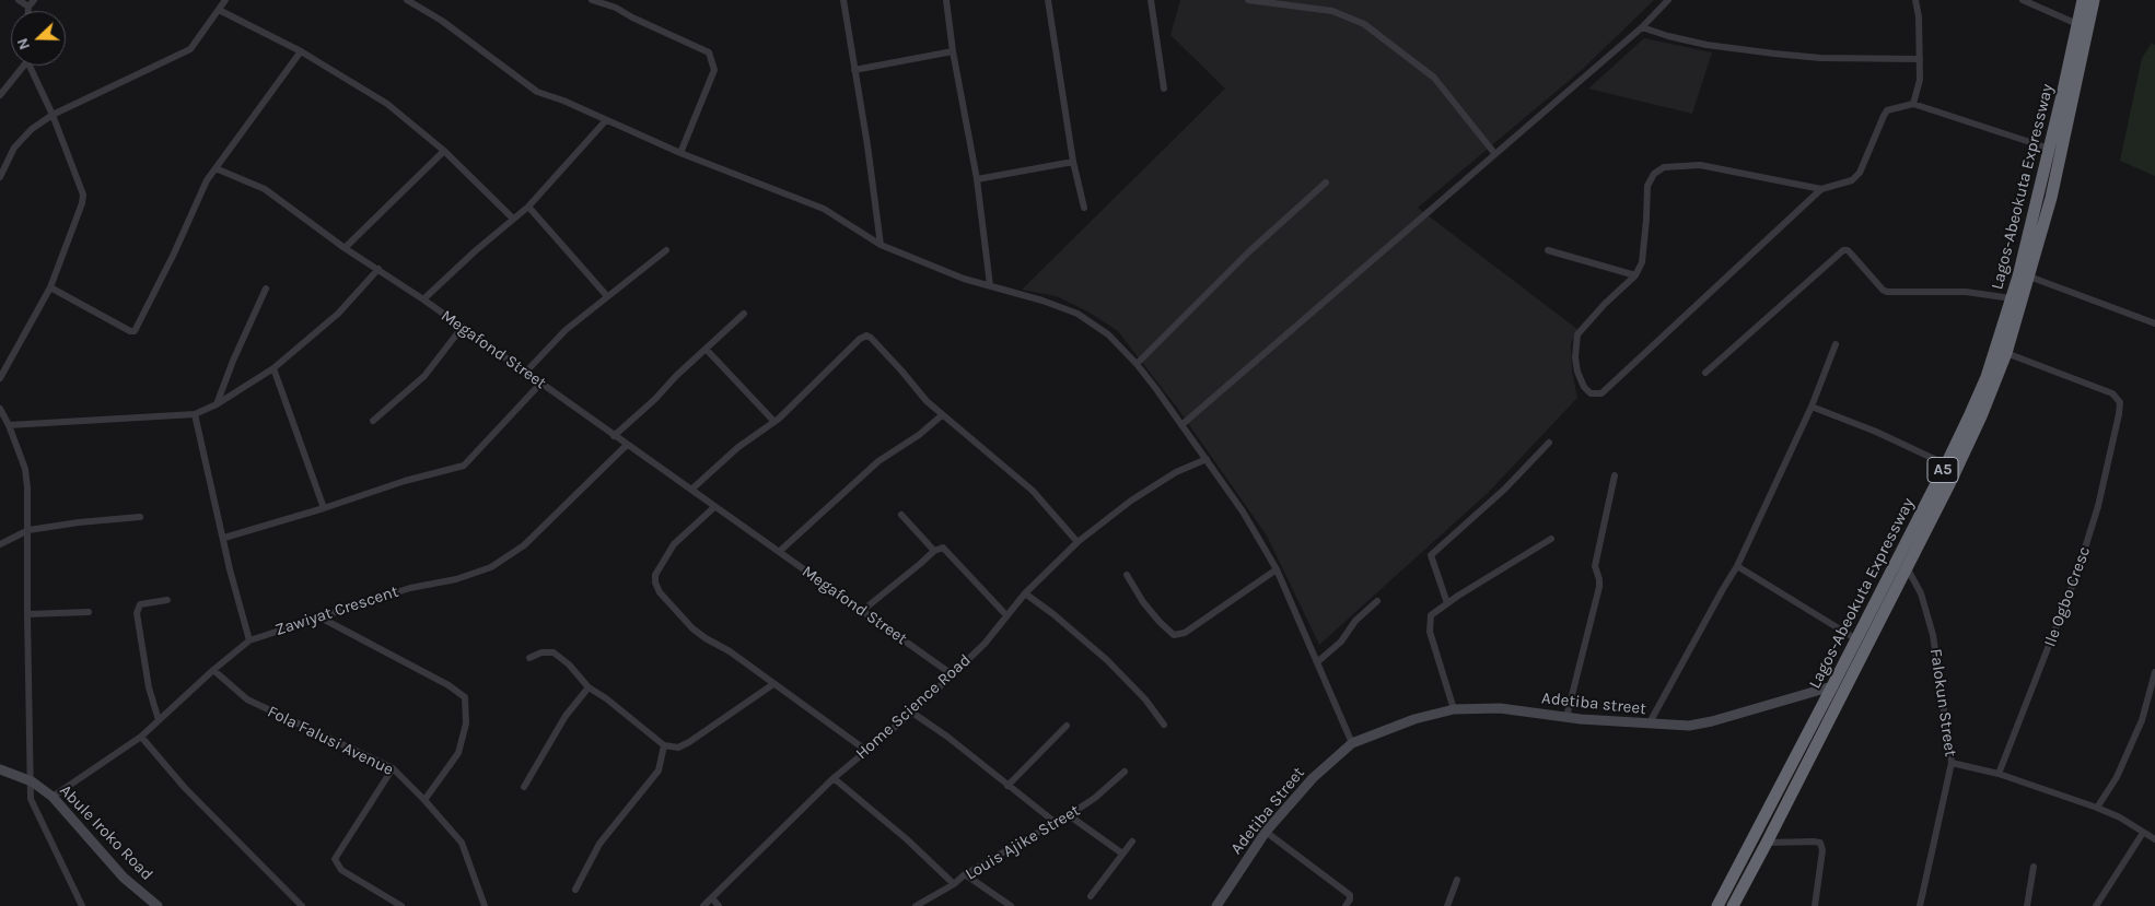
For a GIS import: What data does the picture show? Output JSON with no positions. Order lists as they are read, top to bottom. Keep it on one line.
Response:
{"streets":{"highway":["Lagos-Abeokuta Expressway","A5"],"street":["Megafond Street","Ile Ogbo Cresc","Zawiyat Crescent","Falokun Street","Adetiba street","Home Science Road","Fola Falusi Avenue","Adetiba Street","Abule Iroko Road","Louis Ajike Street"]},"crossings":[["Lagos-Abeokuta Expressway","Ile Ogbo Cresc"],["Lagos-Abeokuta Expressway","Falokun Street"],["Lagos-Abeokuta Expressway","Adetiba street"],["Megafond Street","Zawiyat Crescent"],["Megafond Street","Home Science Road"],["Zawiyat Crescent","Fola Falusi Avenue"],["Zawiyat Crescent","Abule Iroko Road"],["Adetiba street","Adetiba Street"]],"north":"left"}
